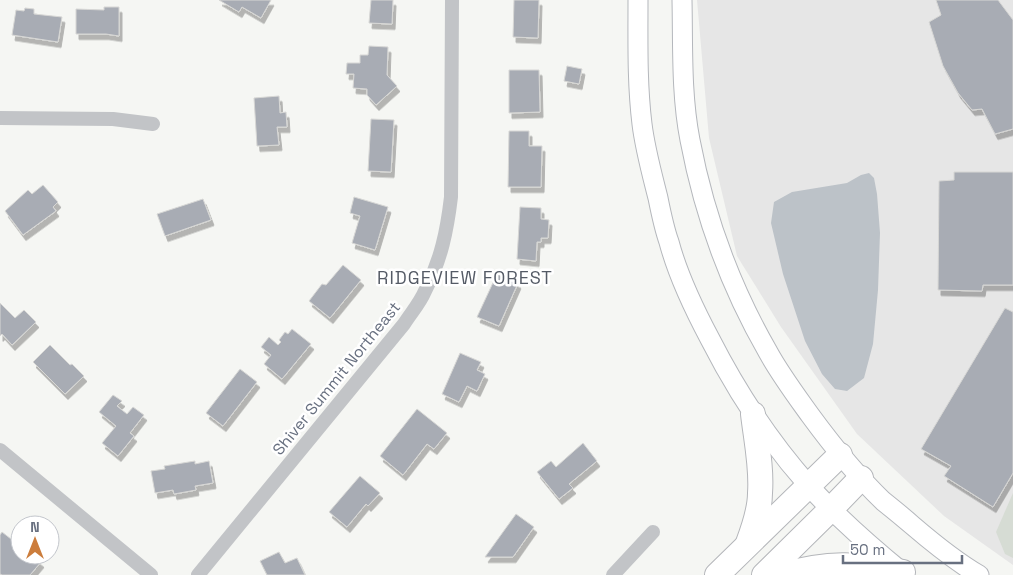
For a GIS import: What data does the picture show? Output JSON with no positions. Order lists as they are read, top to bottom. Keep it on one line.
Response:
{"streets":{"street":["Shiver Summit Northeast"]},"districts":["RIDGEVIEW FOREST"],"scale_bar":"50 m","north":"top"}
